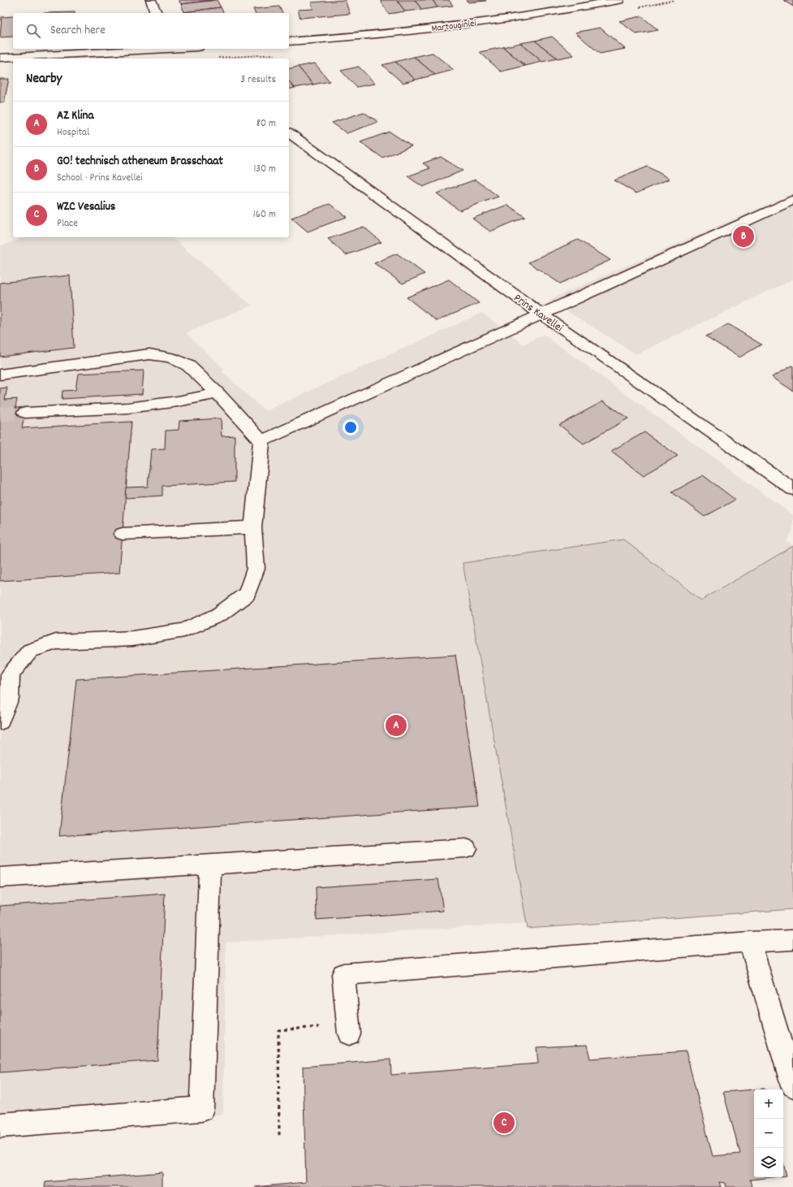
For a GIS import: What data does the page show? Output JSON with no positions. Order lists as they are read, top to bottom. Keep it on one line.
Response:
{"streets":{"street":["Martouginlei","Prins Kavellei"]},"page":{"search":"Search here","heading":["Nearby","3 results"],"list":[{"mark":"A","name":"AZ Klina","note":"Hospital","value":"80 m"},{"mark":"B","name":"GO! technisch atheneum Brasschaat","note":"School · Prins Kavellei","value":"130 m"},{"mark":"C","name":"WZC Vesalius","note":"Place","value":"160 m"}],"pins":["B","A","C"],"map_buttons":["+","−"]}}
